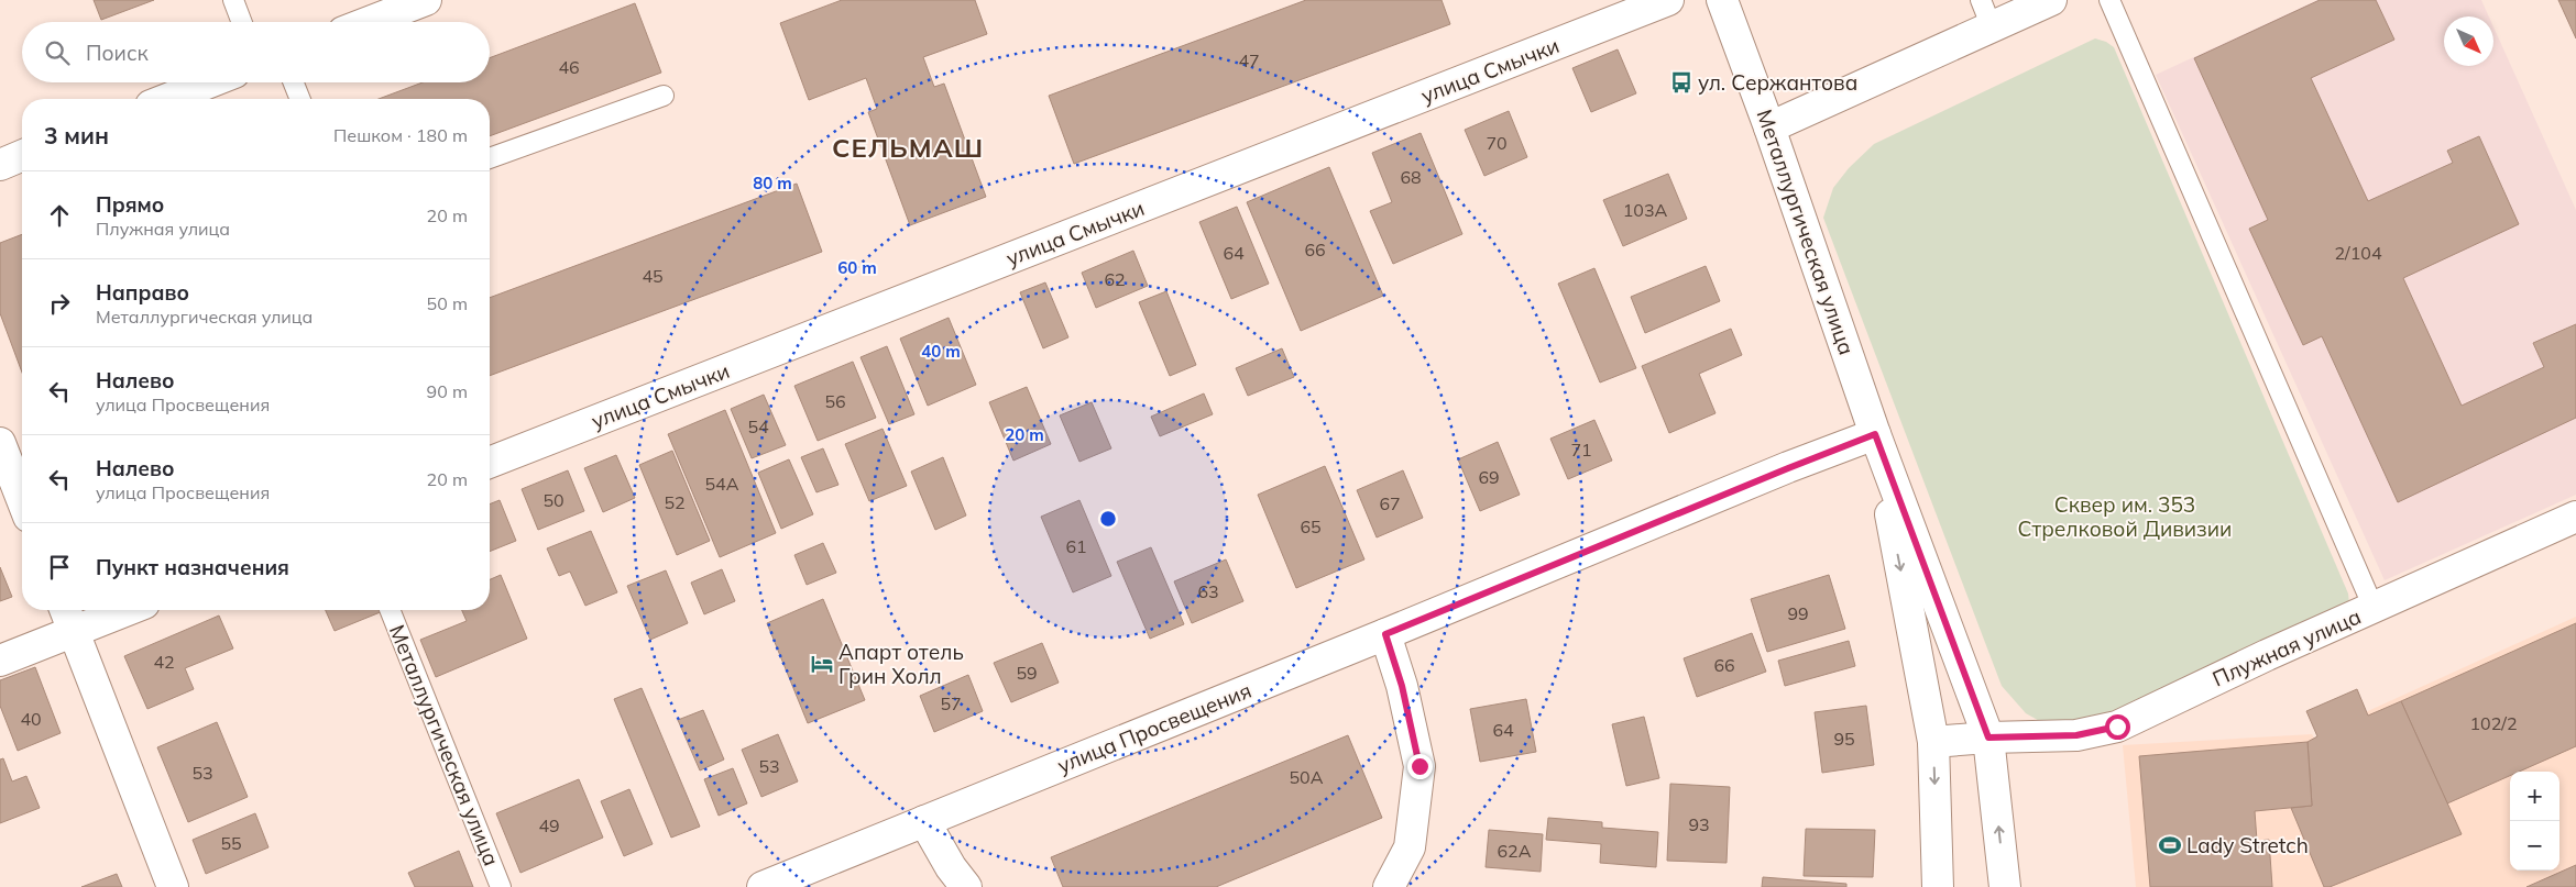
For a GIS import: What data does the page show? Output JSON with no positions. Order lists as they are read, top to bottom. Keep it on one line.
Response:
{"streets":{"street":["улица Смычки","Металлургическая улица","Плужная улица","улица Просвещения"]},"crossings":[["Металлургическая улица","Плужная улица"],["Металлургическая улица","улица Просвещения"]],"districts":["СЕЛЬМАШ"],"parks":["Сквер им. 353 Стрелковой Дивизии"],"places":{"bus stop":["ул. Сержантова"],"hotel":["Апарт отель Грин Холл"],"sports":["Lady Stretch"]},"house_numbers":["47","46","70","68","103А","66","64","2/104","45","62","56","54","71","69","54А","50","52","67","65","61","63","99","42","66","59","57","40","102/2","64","95","53","53","50А","93","49","55","62А"],"north":"bottom right","page":{"search":"Поиск","heading":["3 мин","Пешком · 180 m"],"list":[["Прямо","Плужная улица","20 m"],["Направо","Металлургическая улица","50 m"],["Налево","улица Просвещения","90 m"],["Налево","улица Просвещения","20 m"],"Пункт назначения"],"map_buttons":["+","−"]},"rings":["80 m","60 m","40 m","20 m"]}
